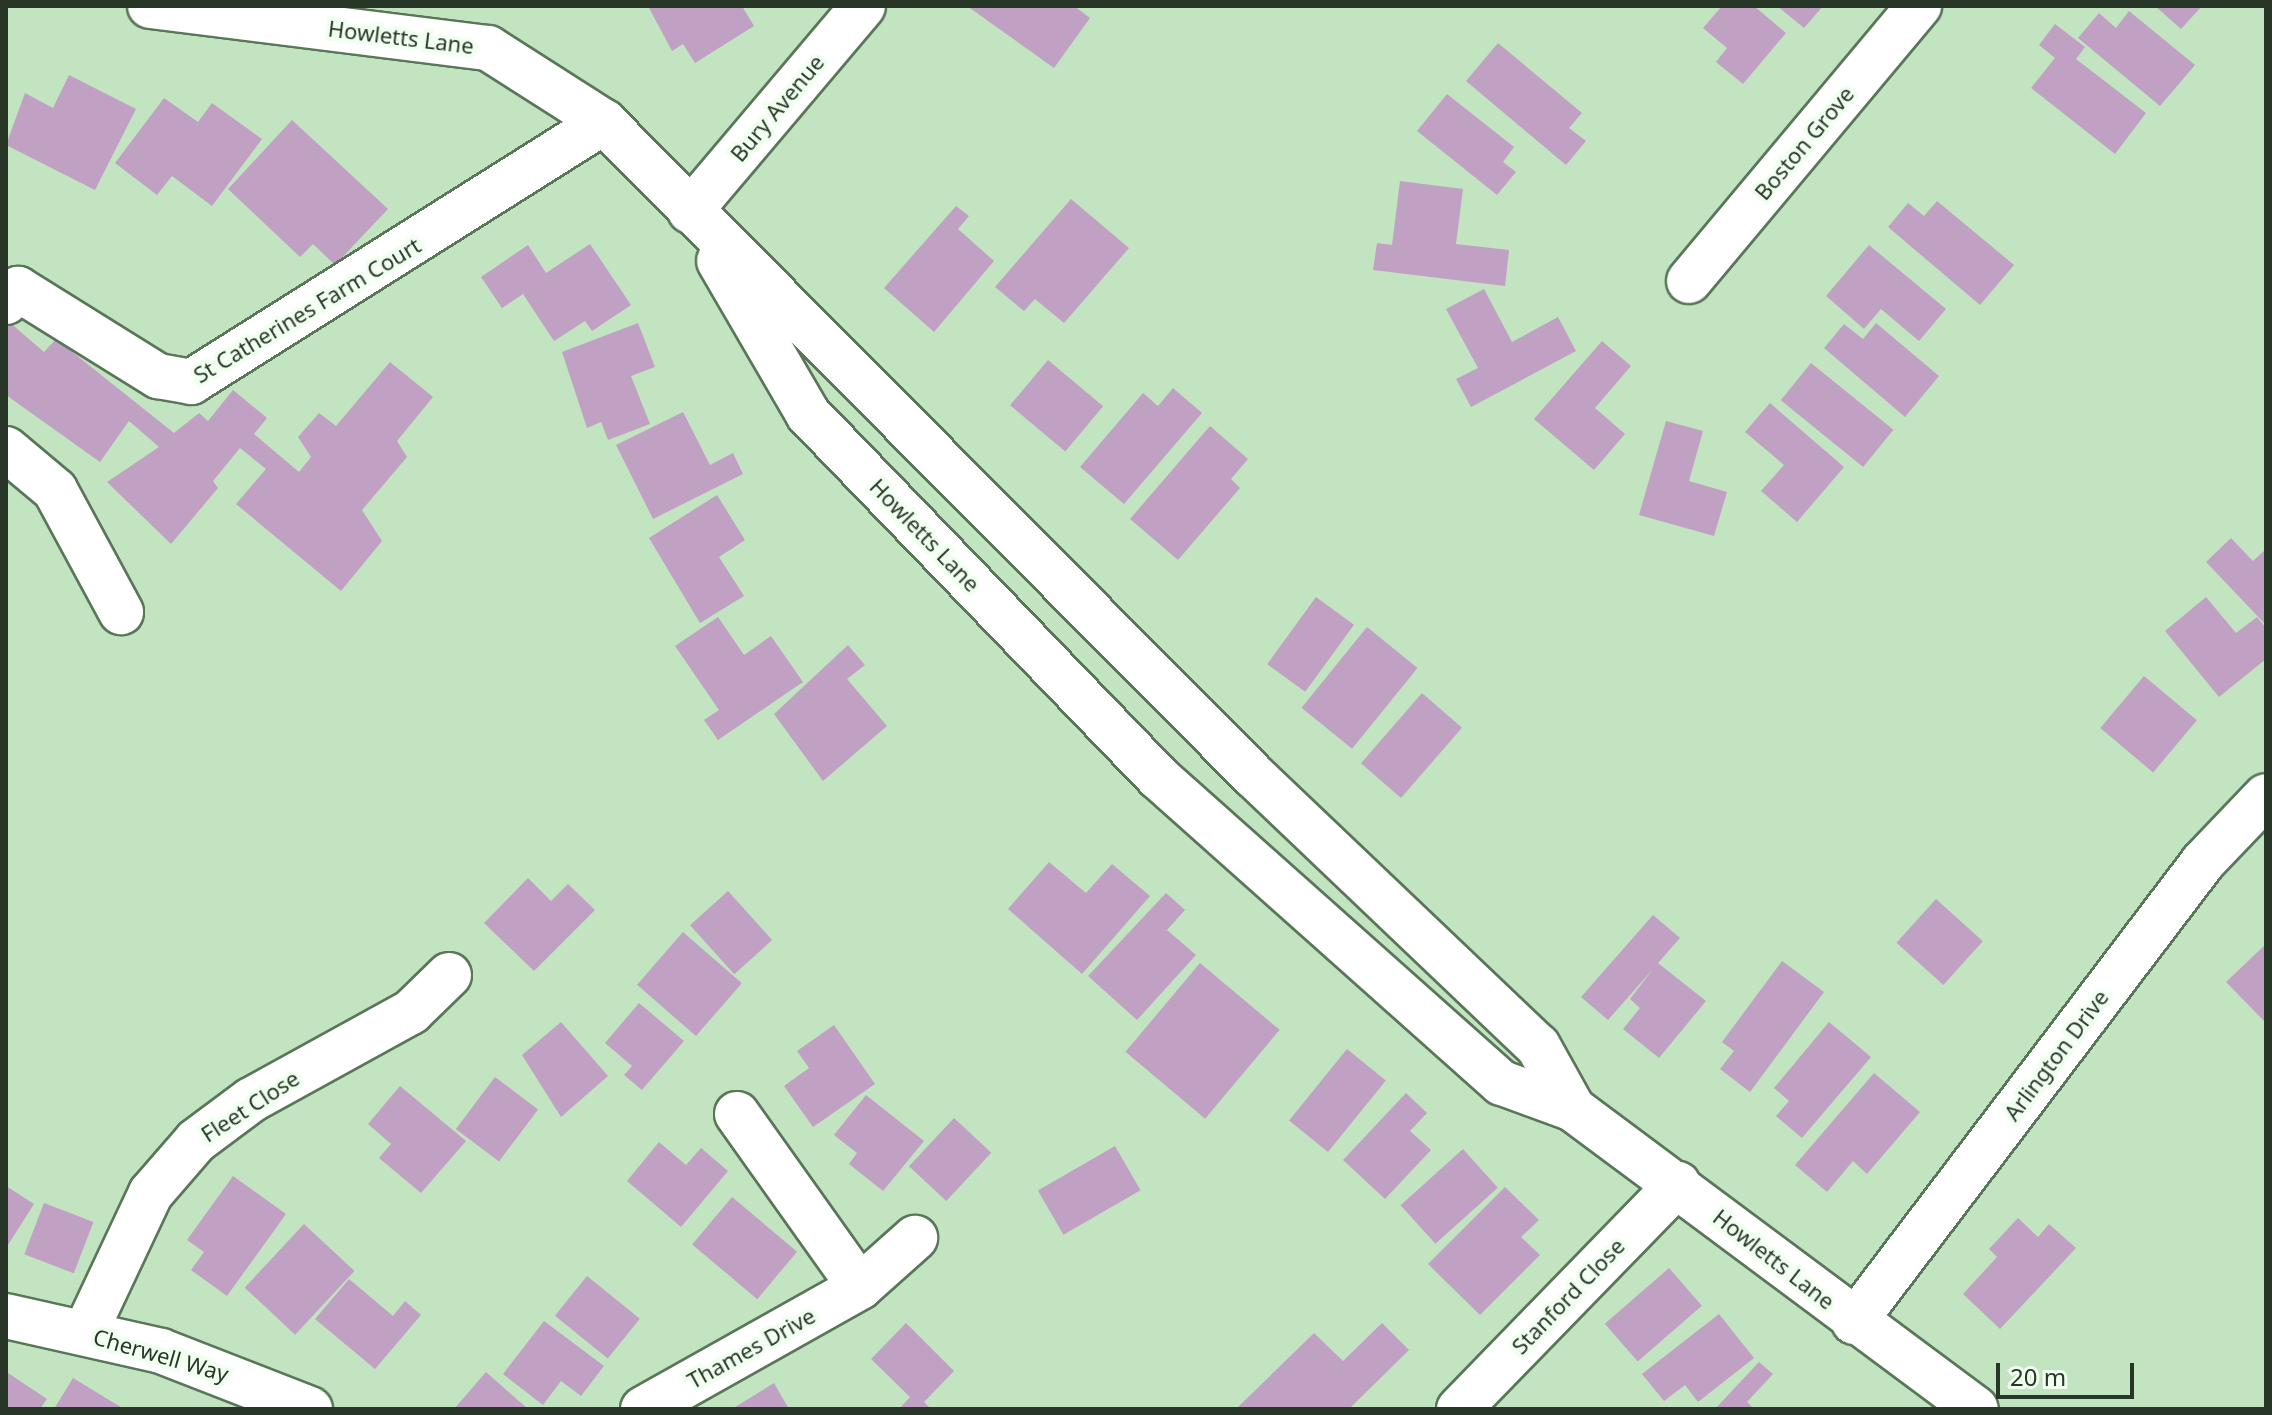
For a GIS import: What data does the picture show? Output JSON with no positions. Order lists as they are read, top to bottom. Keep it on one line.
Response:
{"streets":{"street":["Howletts Lane","Bury Avenue","Boston Grove","St Catherines Farm Court","Arlington Drive","Fleet Close","Stanford Close","Thames Drive","Cherwell Way"]},"crossings":[["Howletts Lane","Bury Avenue"],["Howletts Lane","St Catherines Farm Court"],["Howletts Lane","Arlington Drive"],["Howletts Lane","Stanford Close"],["Fleet Close","Cherwell Way"]],"scale_bar":"20 m"}
